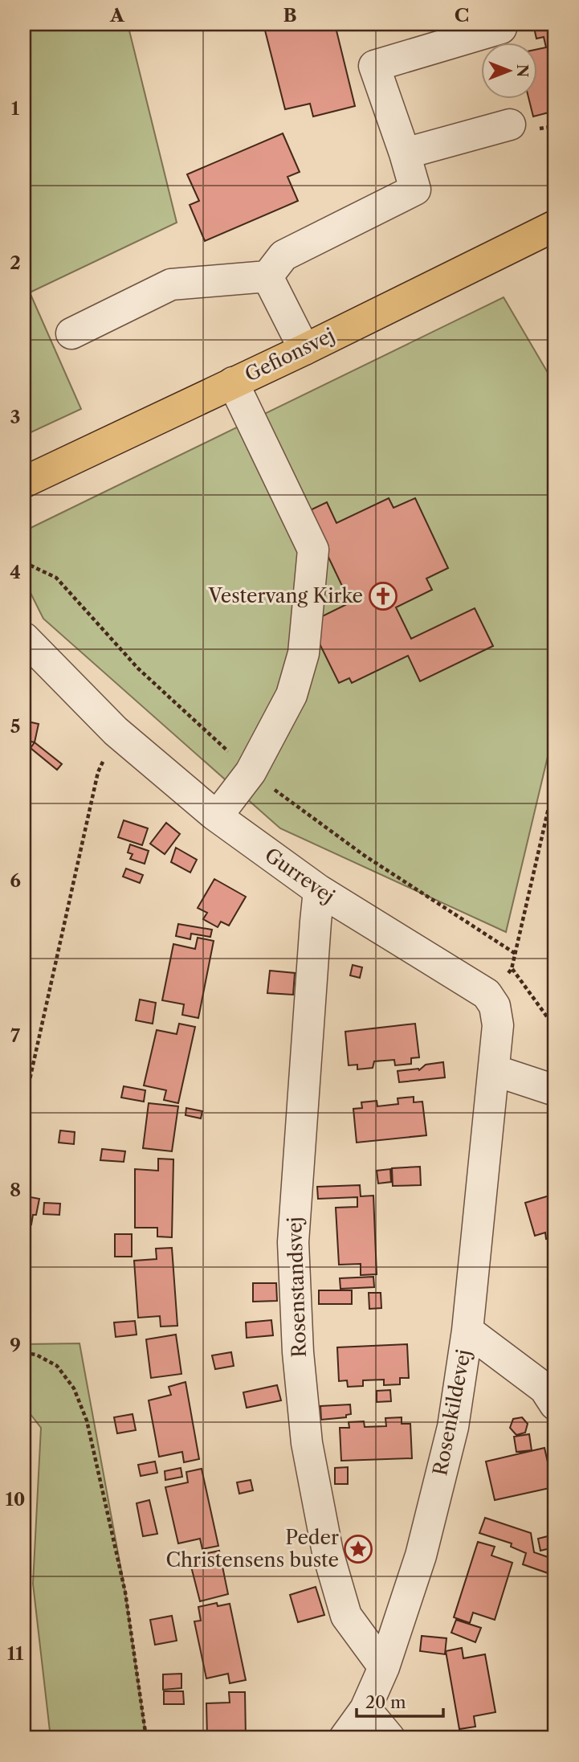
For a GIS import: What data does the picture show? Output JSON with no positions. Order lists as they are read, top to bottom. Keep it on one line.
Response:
{"streets":{"main road":["Gefionsvej"],"street":["Gurrevej","Rosenstandsvej","Rosenkildevej"]},"crossings":[["Gurrevej","Rosenstandsvej"],["Rosenstandsvej","Rosenkildevej"]],"places":{"church":["Vestervang Kirke"],"place":["Peder Christensens buste"]},"scale_bar":"20 m","north":"right","grid":{"columns":["A","B","C"],"rows":["1","2","3","4","5","6","7","8","9","10","11"]}}
